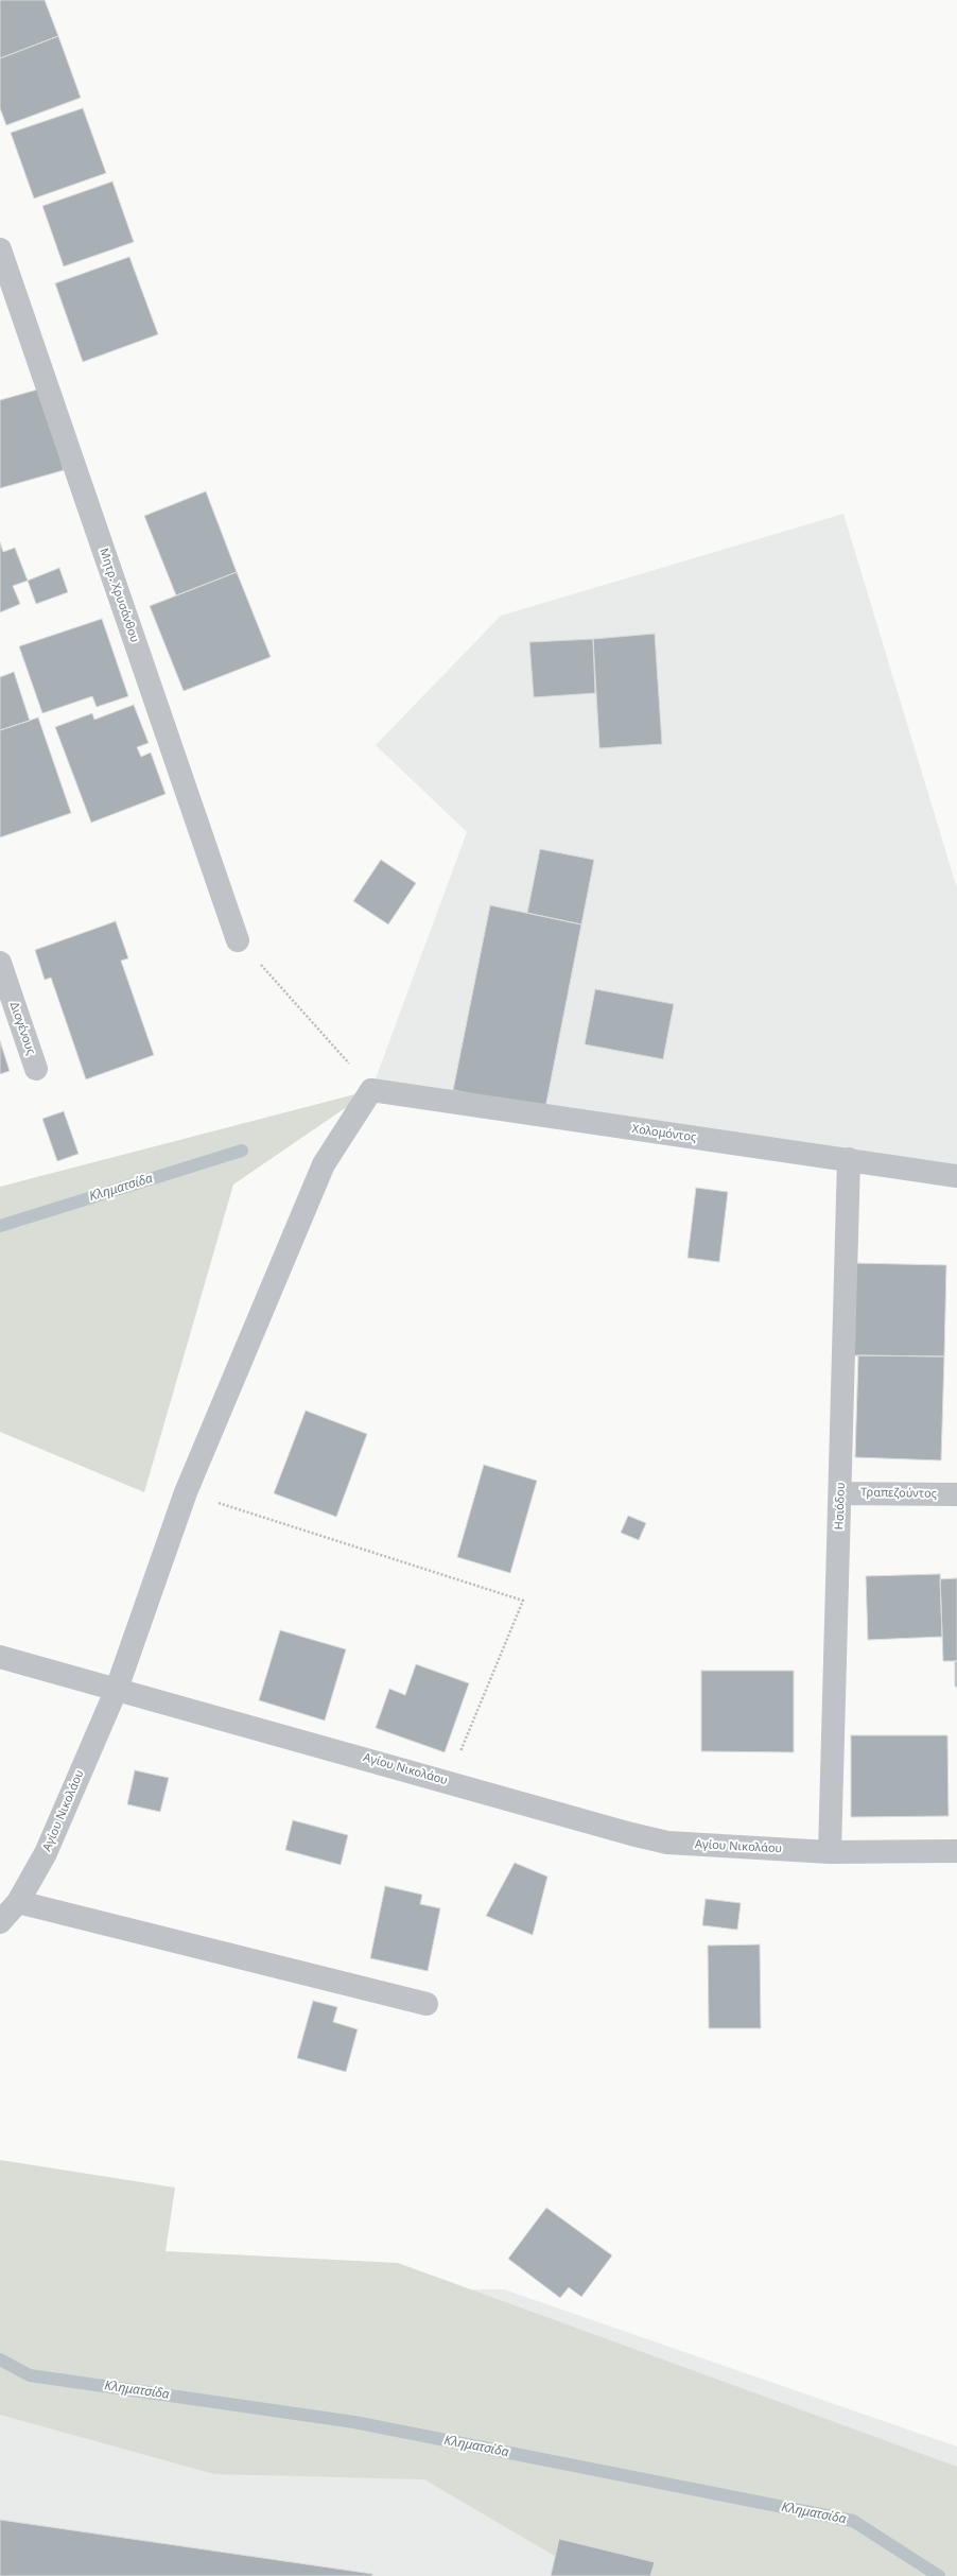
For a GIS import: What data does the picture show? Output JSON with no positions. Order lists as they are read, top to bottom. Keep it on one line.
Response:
{"streets":{"street":["Μητρ. Χρυσάνθου","Διογένους","Χολομόντος","Τραπεζούντος","Ησιόδου","Αγίου Νικολάου"]},"crossings":[["Χολομόντος","Ησιόδου"],["Τραπεζούντος","Ησιόδου"],["Ησιόδου","Αγίου Νικολάου"]],"water":["Κληματσίδα"]}
